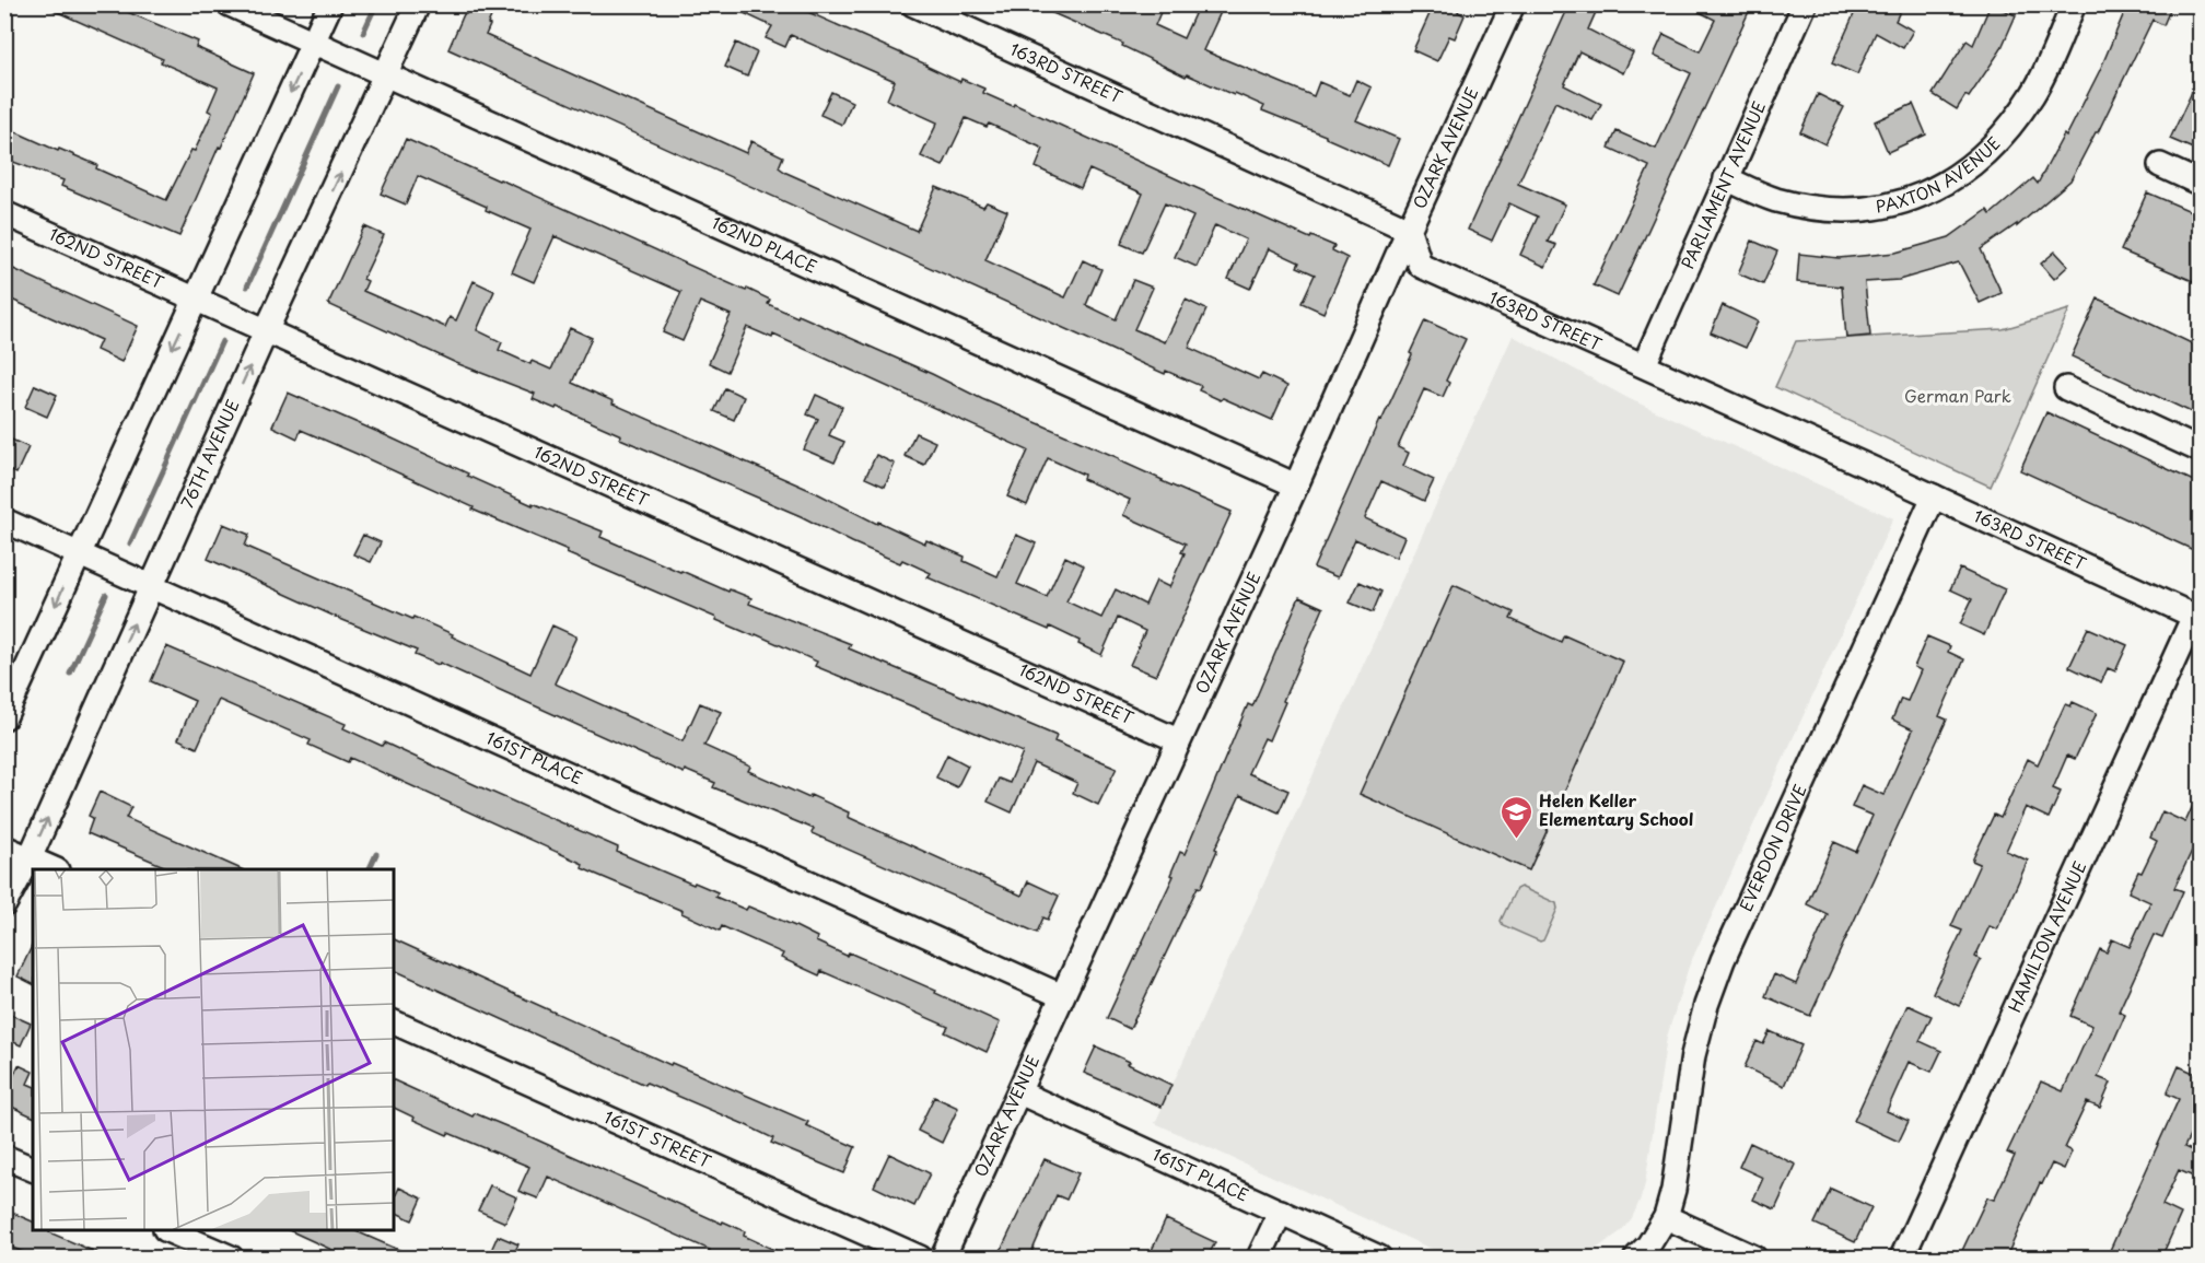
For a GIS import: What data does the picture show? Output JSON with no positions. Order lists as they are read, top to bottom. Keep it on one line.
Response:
{"streets":{"street":["163RD STREET","OZARK AVENUE","PAXTON AVENUE","PARLIAMENT AVENUE","162ND PLACE","162ND STREET","76TH AVENUE","161ST PLACE","EVERDON DRIVE","HAMILTON AVENUE","161ST STREET"]},"crossings":[["163RD STREET","OZARK AVENUE"],["163RD STREET","PARLIAMENT AVENUE"],["163RD STREET","EVERDON DRIVE"],["163RD STREET","HAMILTON AVENUE"],["OZARK AVENUE","162ND PLACE"],["OZARK AVENUE","162ND STREET"],["OZARK AVENUE","161ST PLACE"],["PAXTON AVENUE","PARLIAMENT AVENUE"],["162ND PLACE","76TH AVENUE"],["162ND STREET","76TH AVENUE"],["76TH AVENUE","161ST PLACE"]],"parks":["German Park"],"places":{"school or university":["Helen Keller Elementary School"]}}
